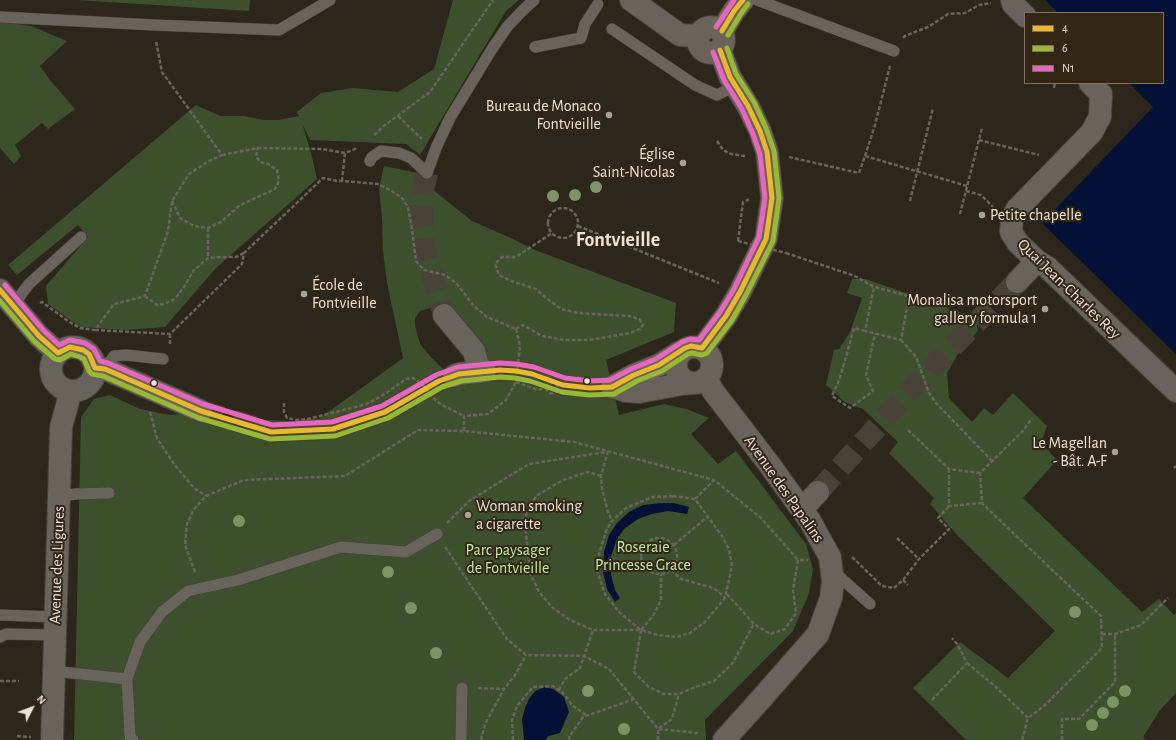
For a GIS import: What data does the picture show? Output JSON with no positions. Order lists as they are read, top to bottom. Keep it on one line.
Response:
{"streets":{"street":["Quai Jean-Charles Rey","Avenue des Papalins","Avenue des Ligures"]},"districts":["Fontvieille"],"parks":["Roseraie Princesse Grace","Parc paysager de Fontvieille"],"places":["Bureau de Monaco Fontvieille","Église Saint-Nicolas","Petite chapelle","École de Fontvieille","Monalisa motorsport gallery formula 1","Le Magellan - Bât. A-F","Woman smoking a cigarette"],"lines":["transit line 4","transit line N1","transit line 6"],"legend":["4","6","N1"],"north":"top right"}
